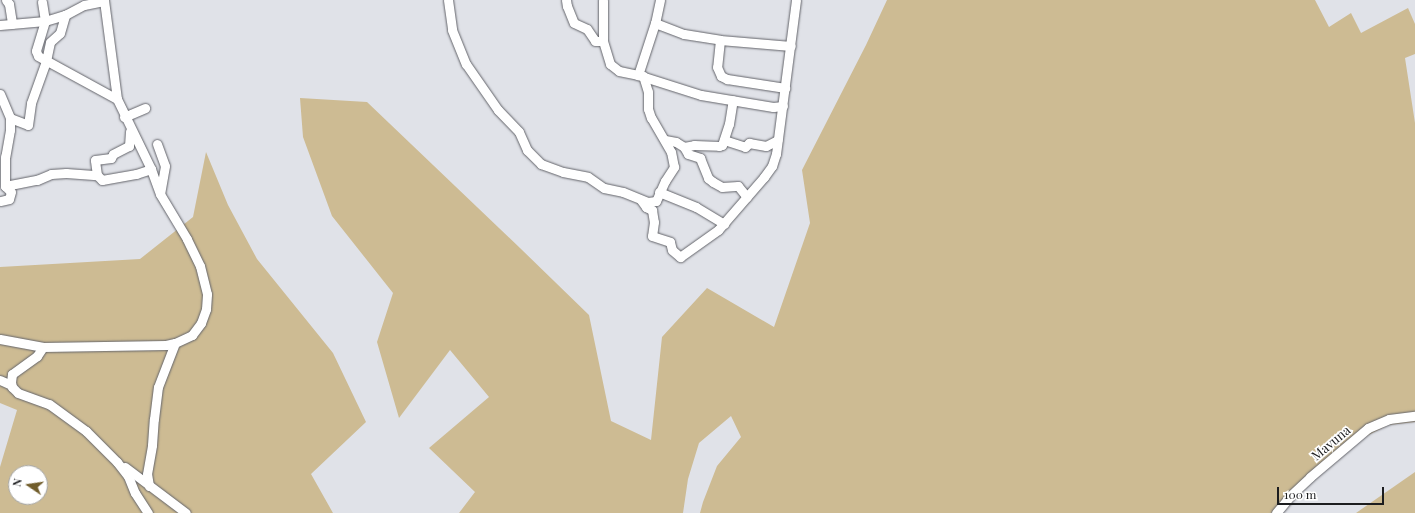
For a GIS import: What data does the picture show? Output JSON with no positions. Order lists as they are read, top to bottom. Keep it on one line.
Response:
{"streets":{"street":["Mavuna"]},"scale_bar":"100 m","north":"left"}
